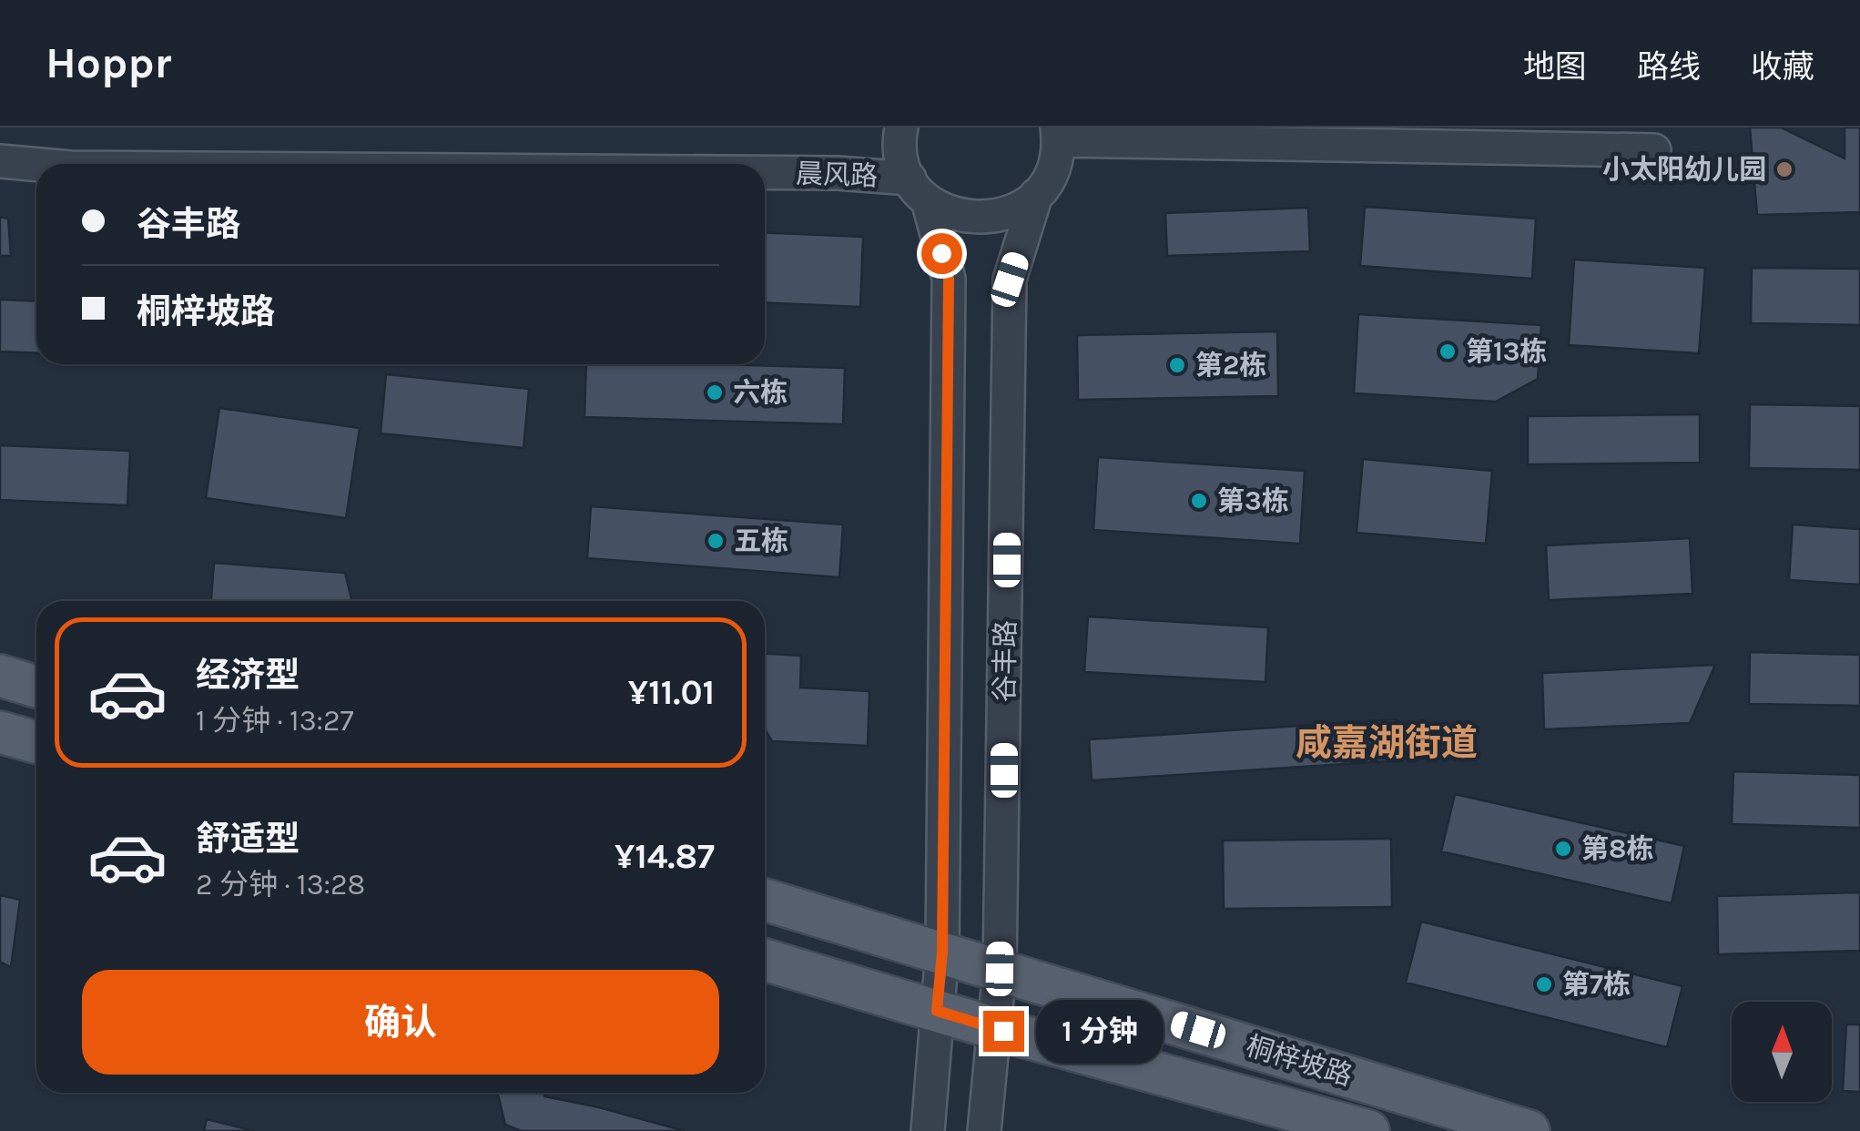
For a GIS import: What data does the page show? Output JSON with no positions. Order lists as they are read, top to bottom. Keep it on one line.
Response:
{"streets":{"main road":["桐梓坡路"],"street":["晨风路","谷丰路"]},"crossings":[["晨风路","谷丰路"],["谷丰路","桐梓坡路"]],"districts":["咸嘉湖街道"],"places":["小太阳幼儿园","第13栋","第2栋","六栋","第3栋","五栋","第8栋","第7栋"],"north":"top","page":{"header":"Hoppr","nav":["地图","路线","收藏"],"banner":["谷丰路","桐梓坡路"],"list":[{"name":"经济型","note":"1 分钟 · 13:27","value":"¥11.01"},{"name":"舒适型","note":"2 分钟 · 13:28","value":"¥14.87"}],"buttons":"确认","bubble":"1 分钟"}}
